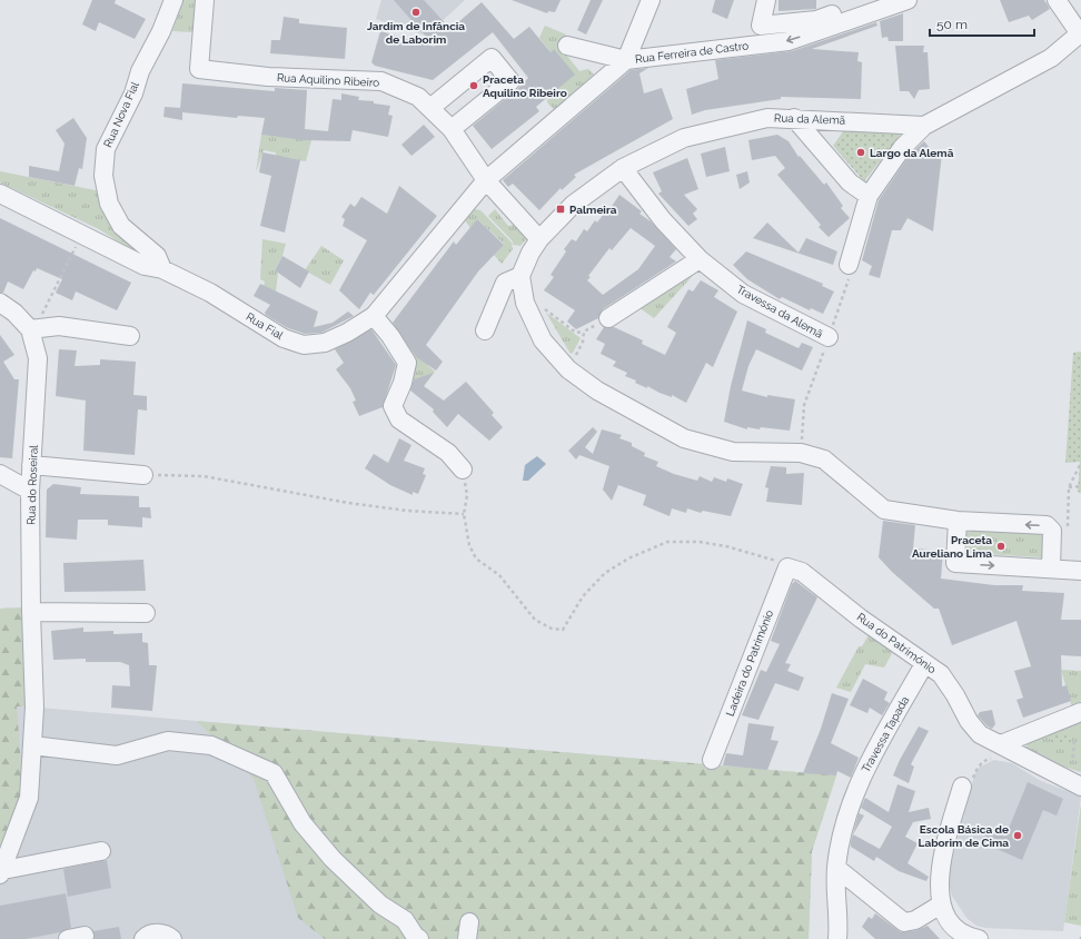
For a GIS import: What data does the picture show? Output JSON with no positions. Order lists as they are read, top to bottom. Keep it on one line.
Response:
{"streets":{"street":["Rua Ferreira de Castro","Rua Aquilino Ribeiro","Rua Nova Fial","Rua da Alemã","Travessa da Alemã","Rua Fial","Rua do Roseiral","Rua do Património","Ladeira do Património","Travessa Tapada"]},"crossings":[["Rua Ferreira de Castro","Rua Aquilino Ribeiro"],["Rua Ferreira de Castro","Rua Fial"],["Rua Aquilino Ribeiro","Rua da Alemã"],["Rua Aquilino Ribeiro","Rua Fial"],["Rua Nova Fial","Rua Fial"],["Rua da Alemã","Travessa da Alemã"],["Rua do Património","Ladeira do Património"],["Rua do Património","Travessa Tapada"]],"one_way":["Rua Ferreira de Castro"],"places":{"other":["Jardim de Infância de Laborim","Praceta Aquilino Ribeiro","Largo da Alemã","Praceta Aureliano Lima","Escola Básica de Laborim de Cima"],"transit":["Palmeira"]},"scale_bar":"50 m"}
